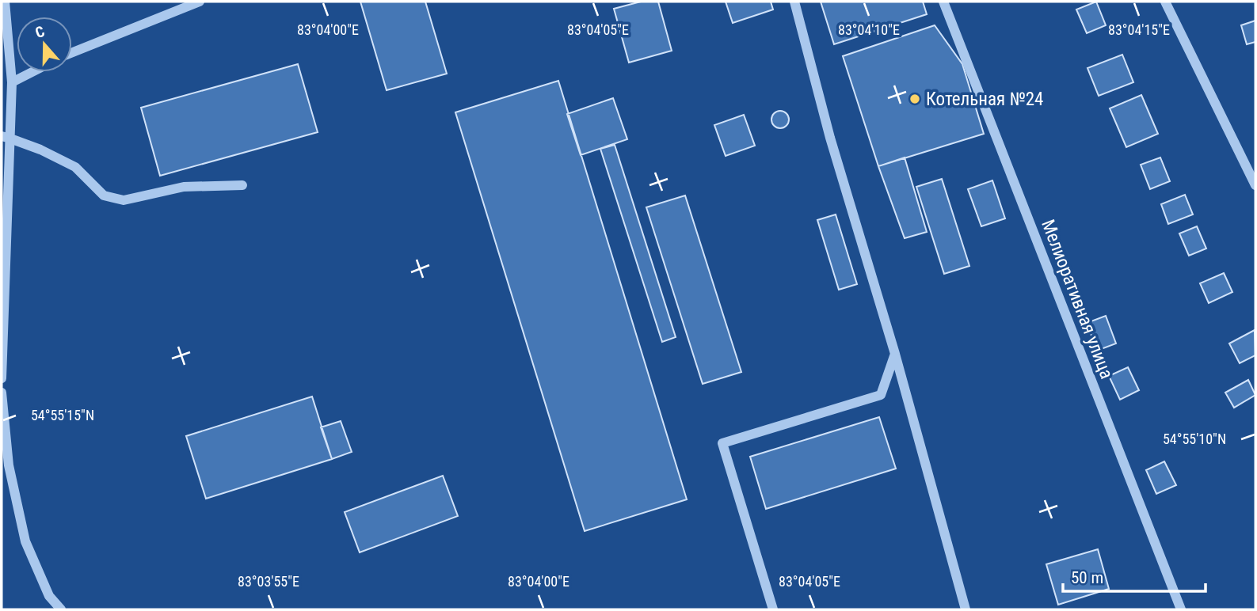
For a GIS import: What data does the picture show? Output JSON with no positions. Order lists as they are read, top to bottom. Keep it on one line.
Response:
{"streets":{"street":["Мелиоративная улица"]},"places":["Котельная №24"],"scale_bar":"50 m","north":"top","coordinates":["83°04'00\"E","83°04'05\"E","83°04'10\"E","83°04'15\"E","54°55'15\"N","54°55'10\"N","83°03'55\"E"]}
